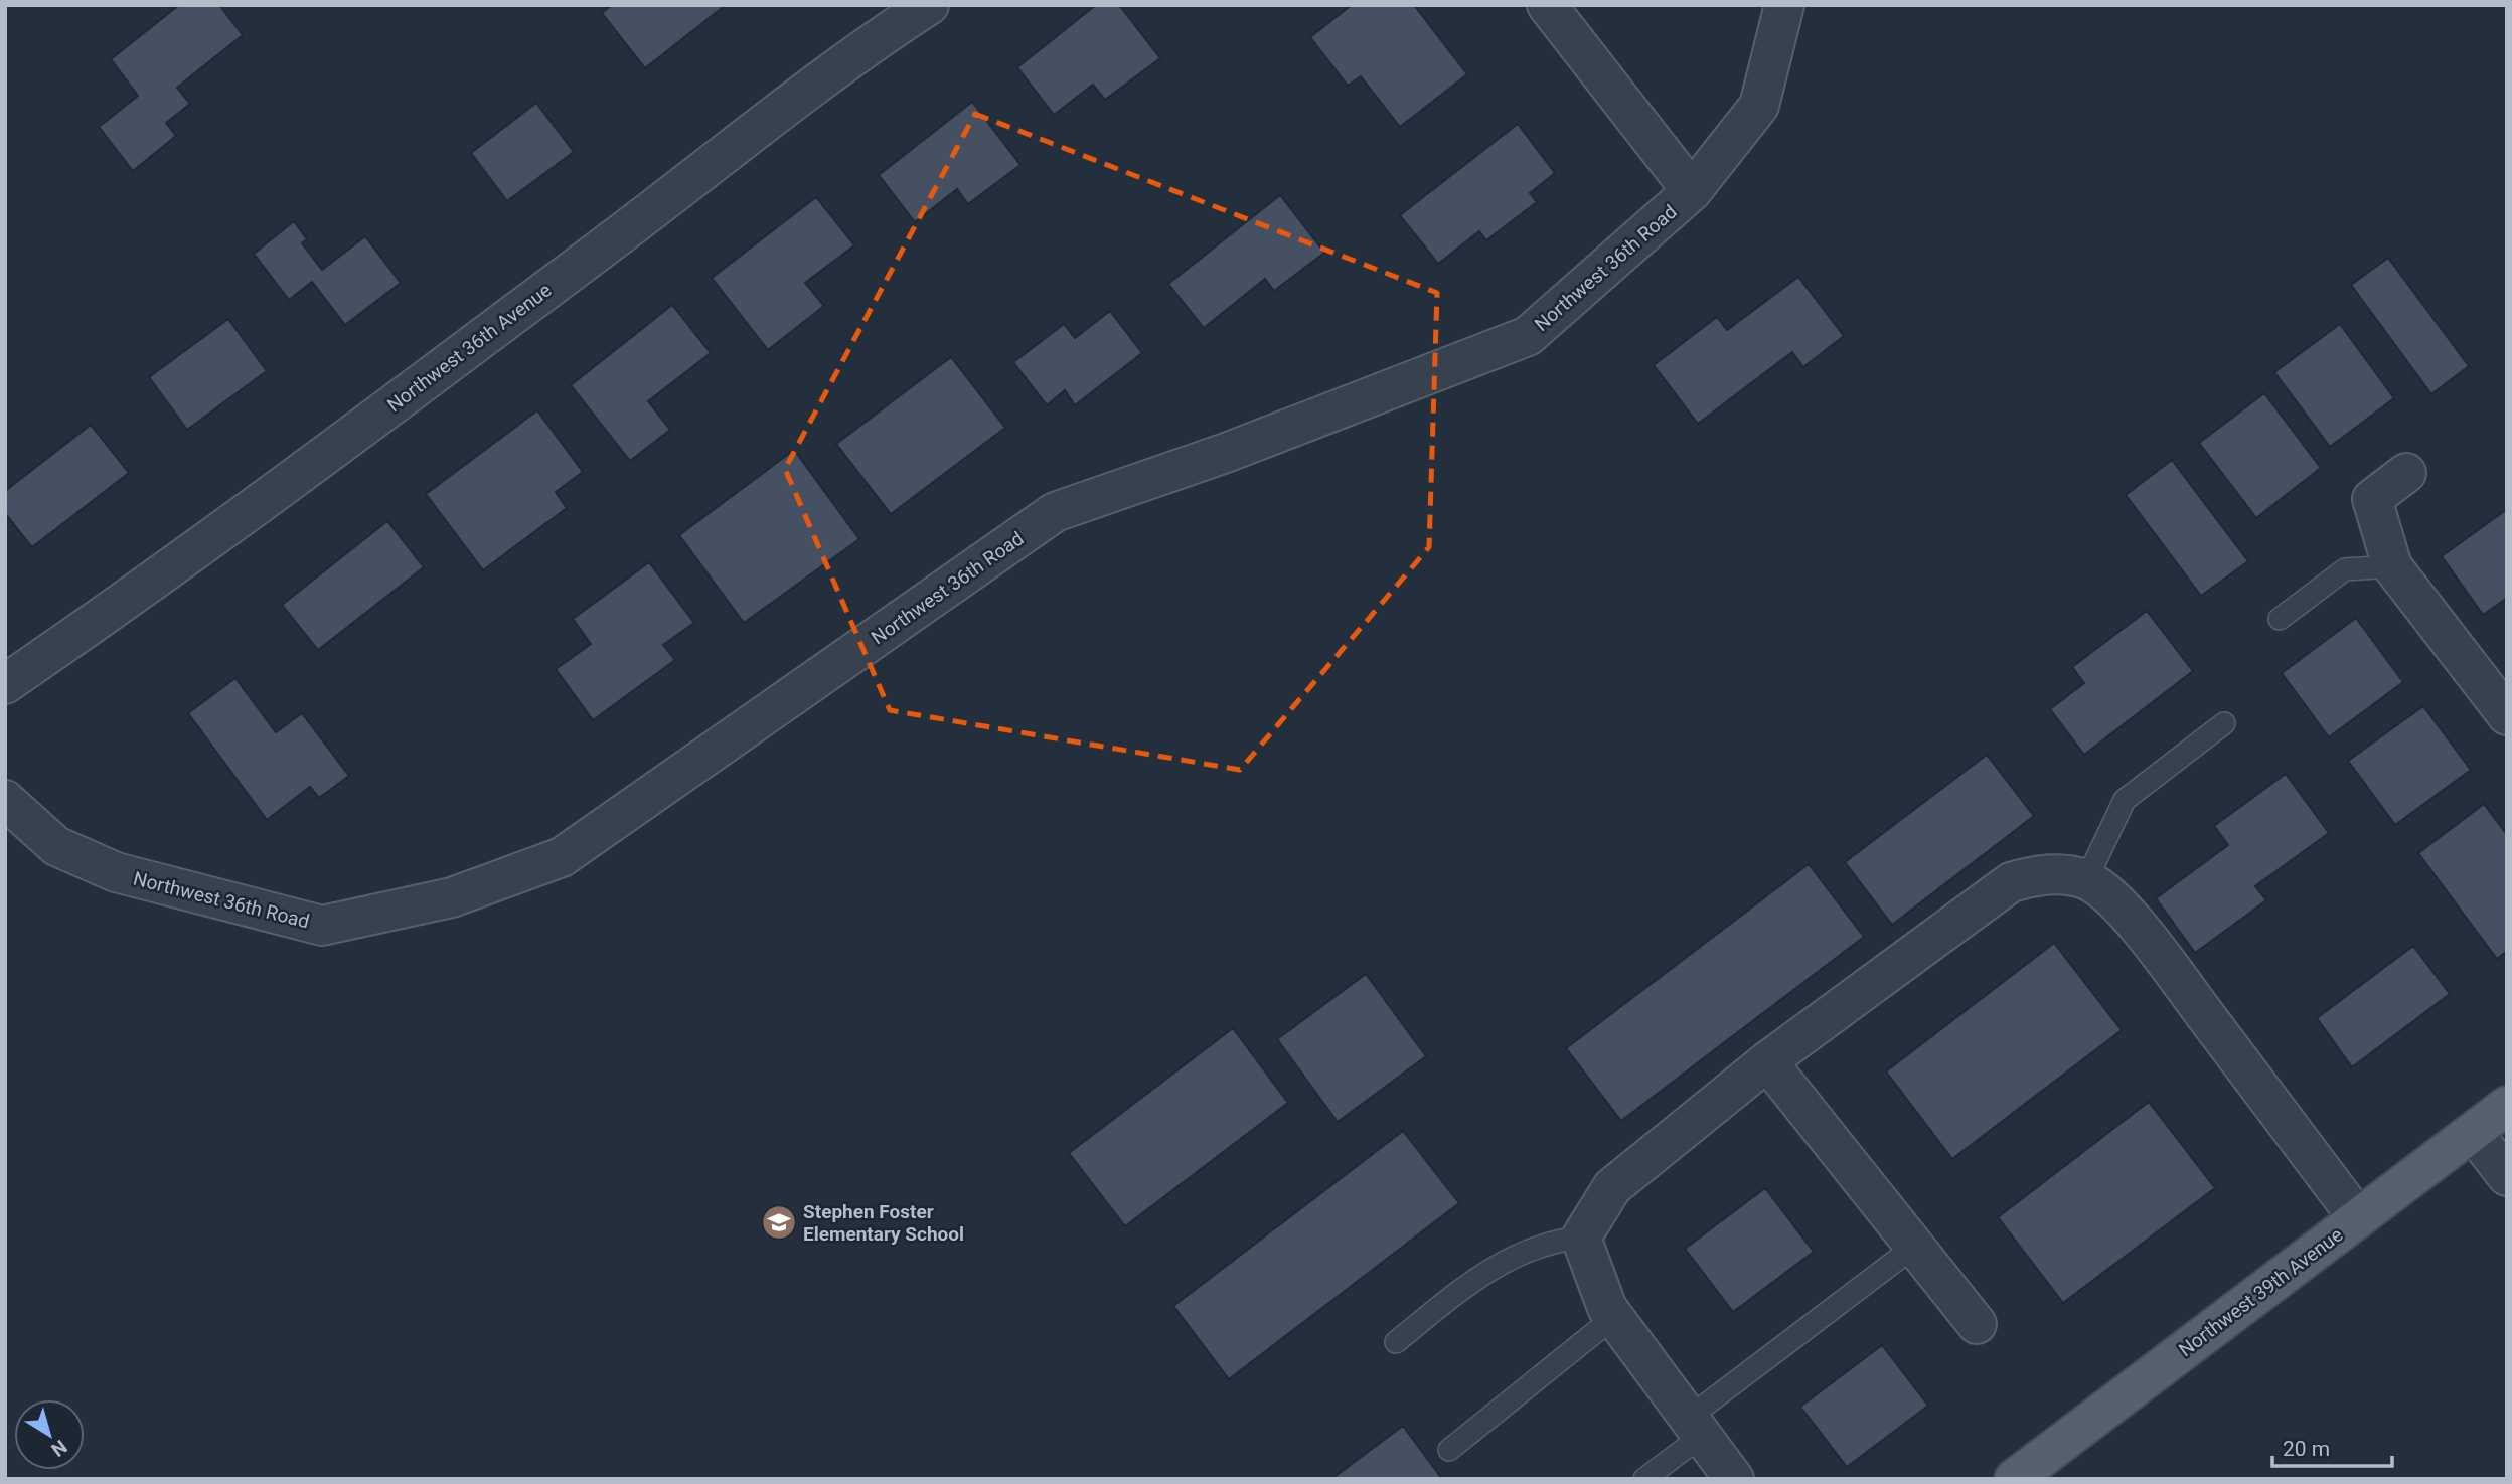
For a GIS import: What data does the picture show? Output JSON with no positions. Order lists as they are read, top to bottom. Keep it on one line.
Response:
{"streets":{"main road":["Northwest 39th Avenue"],"street":["Northwest 36th Road","Northwest 36th Avenue"]},"places":{"school or university":["Stephen Foster Elementary School"]},"scale_bar":"20 m","north":"bottom right"}
